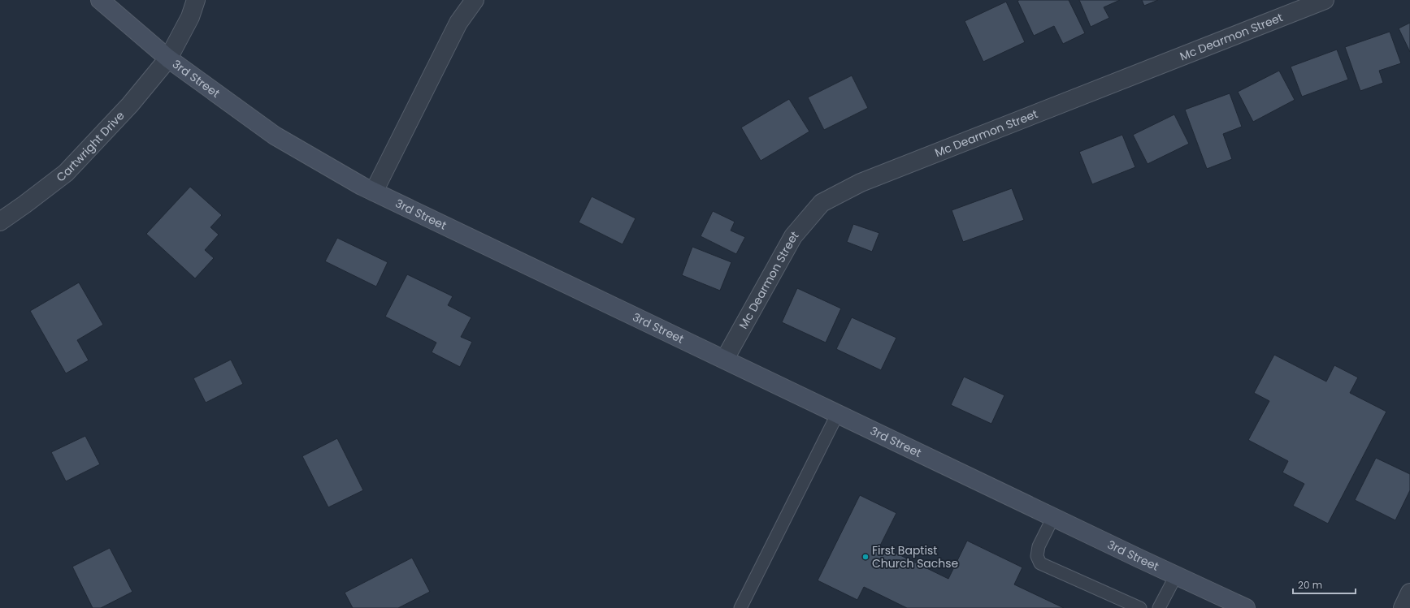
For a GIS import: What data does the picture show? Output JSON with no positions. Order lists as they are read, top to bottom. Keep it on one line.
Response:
{"streets":{"street":["Mc Dearmon Street","3rd Street","Cartwright Drive"]},"crossings":[["Mc Dearmon Street","3rd Street"],["3rd Street","Cartwright Drive"]],"places":["First Baptist Church Sachse"],"scale_bar":"20 m"}
